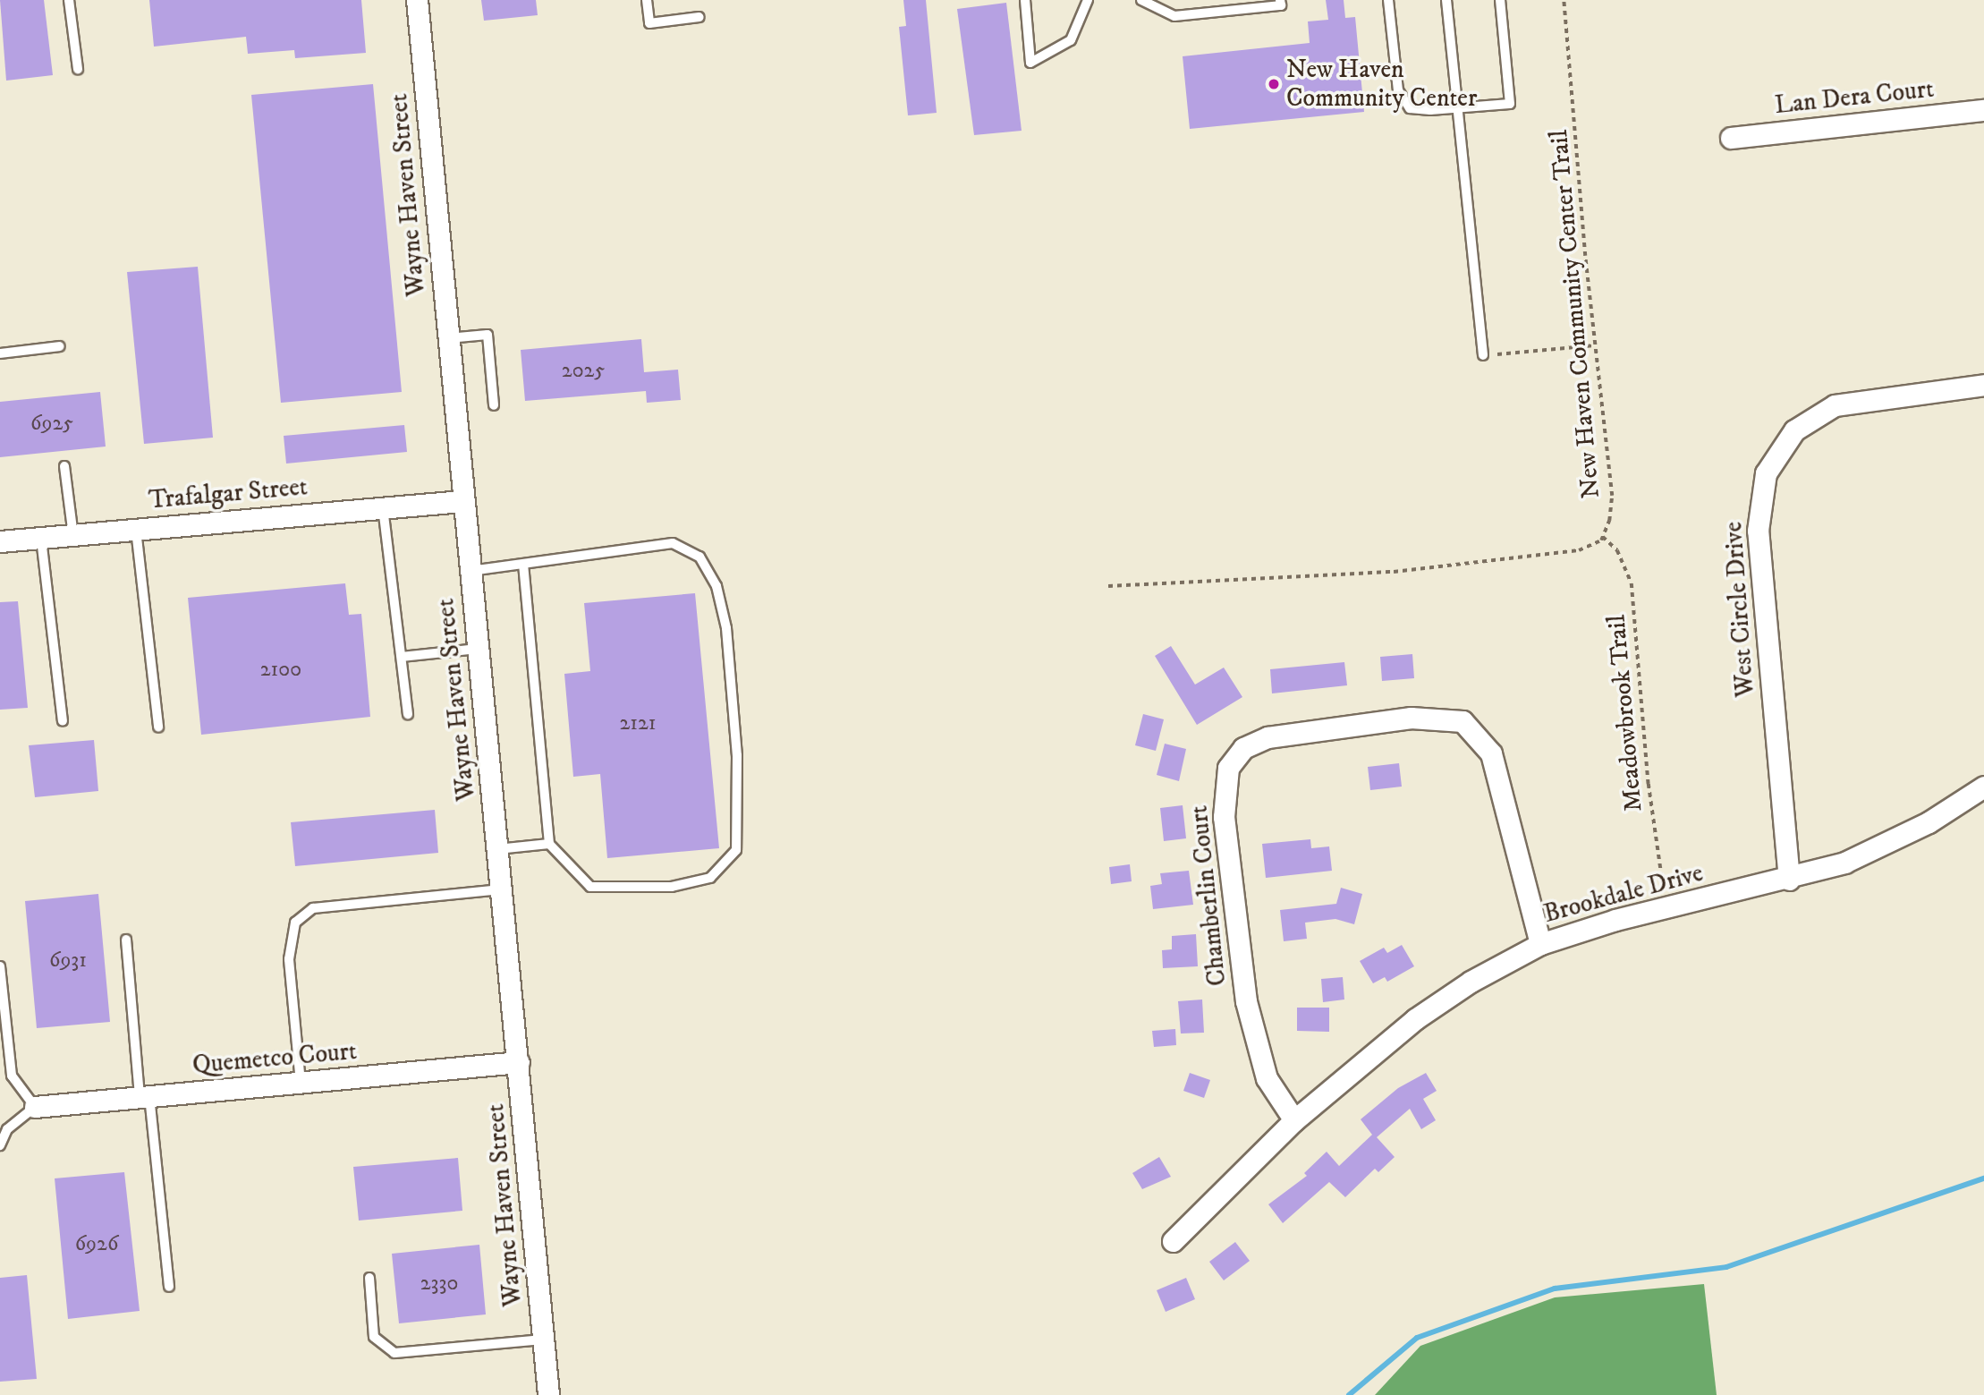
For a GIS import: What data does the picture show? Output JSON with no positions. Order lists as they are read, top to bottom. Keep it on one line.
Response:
{"streets":{"street":["Lan Dera Court","Wayne Haven Street","Trafalgar Street","West Circle Drive","Brookdale Drive","Chamberlin Court","Quemetco Court"],"path":["New Haven Community Center Trail","Meadowbrook Trail"]},"crossings":[["Wayne Haven Street","Trafalgar Street"],["Wayne Haven Street","Quemetco Court"],["New Haven Community Center Trail","Meadowbrook Trail"],["West Circle Drive","Brookdale Drive"],["Brookdale Drive","Chamberlin Court"]],"places":["New Haven Community Center"],"house_numbers":["2025","6925","2100","2121","6931","6926","2330"]}
